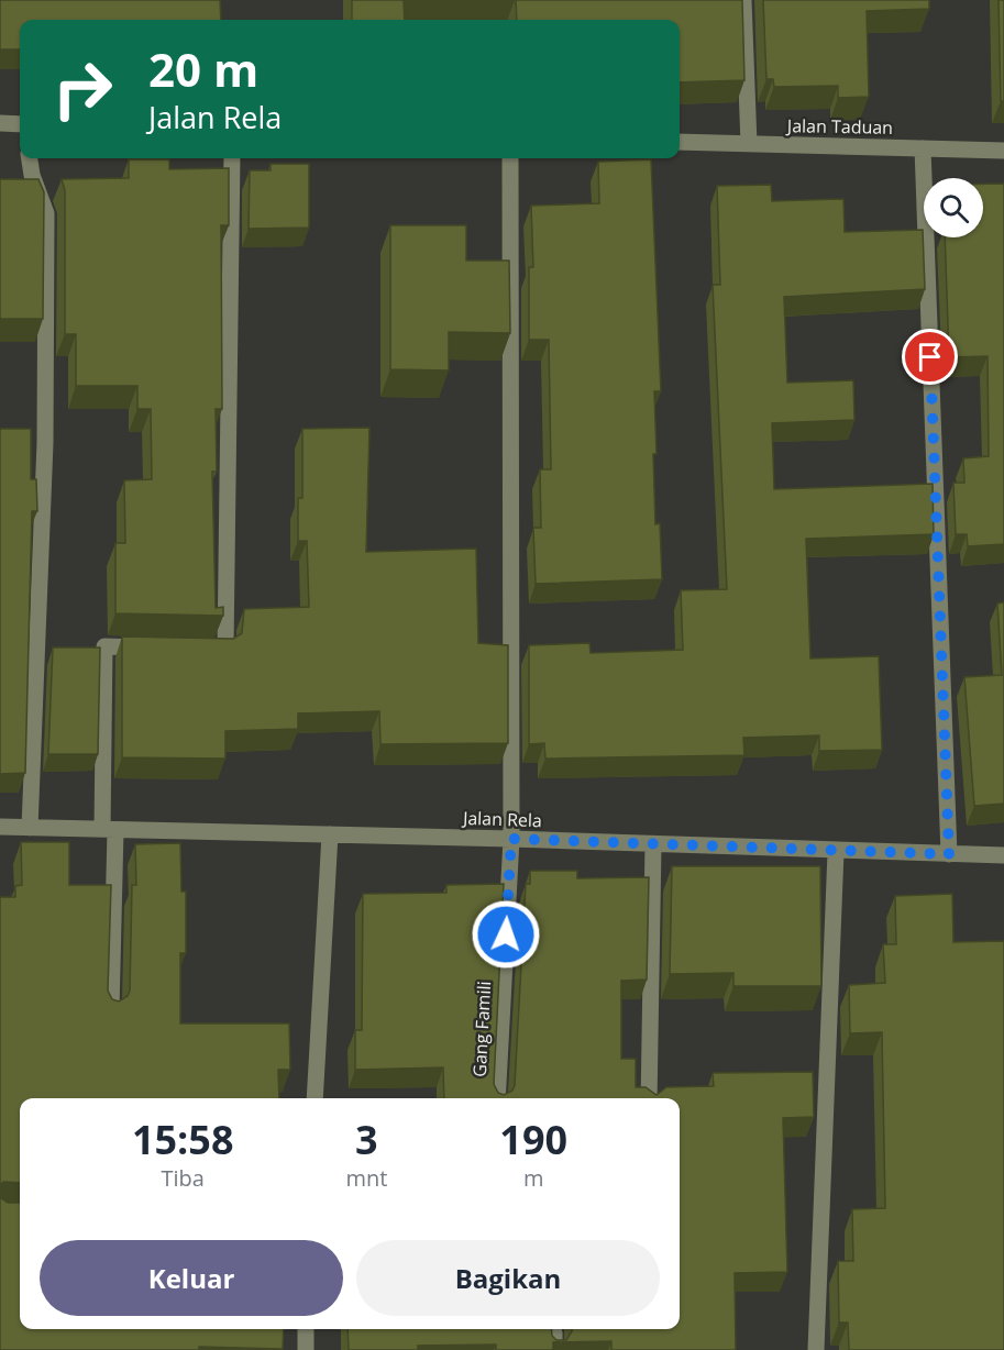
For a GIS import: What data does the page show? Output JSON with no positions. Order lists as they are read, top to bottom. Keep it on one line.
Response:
{"streets":{"street":["Jalan Taduan","Jalan Rela","Gang Famili"]},"crossings":[["Jalan Rela","Gang Famili"]],"page":{"turn":["20 m","Jalan Rela"],"eta":["15:58","Tiba","3","mnt","190","m"],"buttons":["Keluar","Bagikan"]}}
